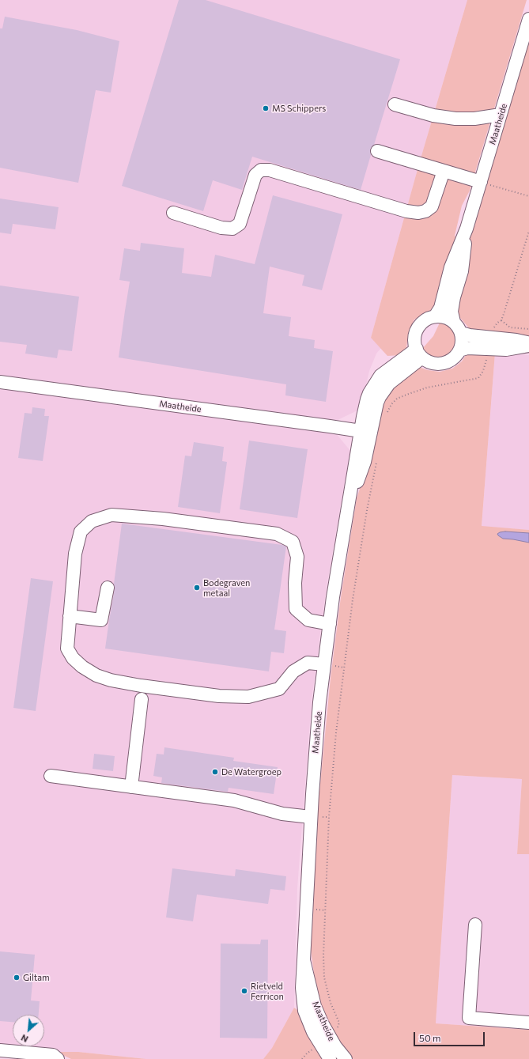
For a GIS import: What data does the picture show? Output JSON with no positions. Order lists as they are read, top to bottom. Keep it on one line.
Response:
{"streets":{"street":["Maatheide"]},"places":["MS Schippers","Bodegraven metaal","De Watergroep","Giltam","Rietveld Ferricon"],"scale_bar":"50 m","north":"bottom left"}
